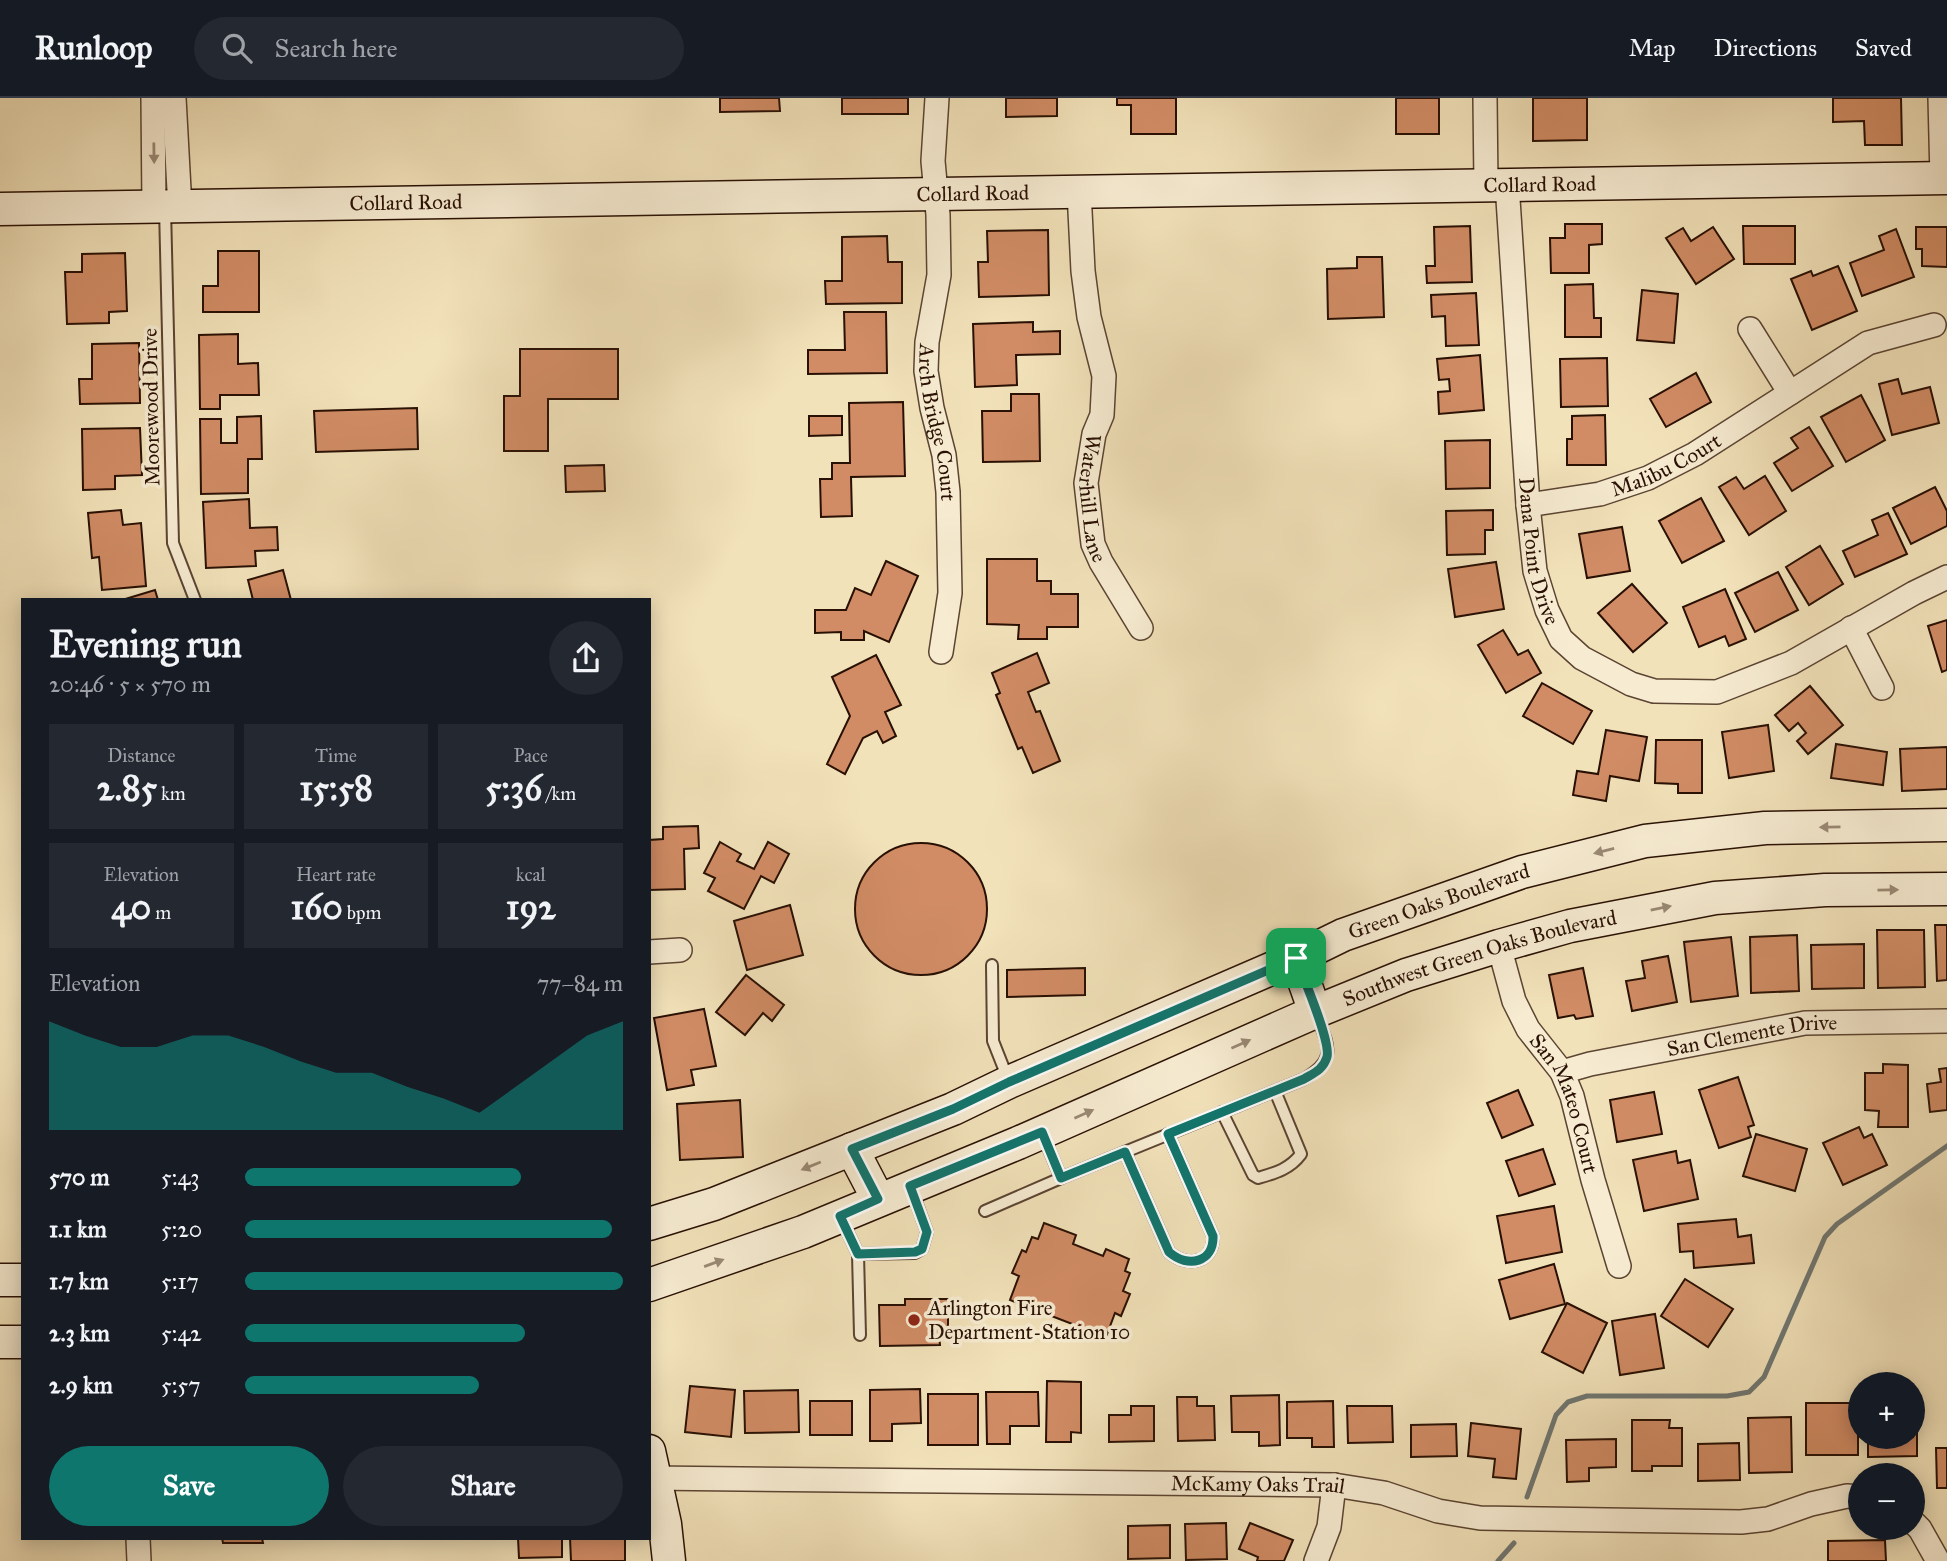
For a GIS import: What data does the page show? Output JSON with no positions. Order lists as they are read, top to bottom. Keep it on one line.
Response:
{"streets":{"main road":["Collard Road","Green Oaks Boulevard","Southwest Green Oaks Boulevard"],"street":["Arch Bridge Court","Malibu Court","Waterhill Lane","Dana Point Drive","San Clemente Drive","San Mateo Court","McKamy Oaks Trail"],"lane":["Moorewood Drive"]},"crossings":[["Collard Road","Moorewood Drive"],["Collard Road","Arch Bridge Court"],["Collard Road","Waterhill Lane"],["Collard Road","Dana Point Drive"],["Malibu Court","Dana Point Drive"],["Southwest Green Oaks Boulevard","San Mateo Court"],["San Clemente Drive","San Mateo Court"]],"one_way":["Green Oaks Boulevard","Southwest Green Oaks Boulevard"],"places":["Arlington Fire Department-Station 10"],"page":{"header":"Runloop","search":"Search here","nav":["Map","Directions","Saved"],"heading":["Evening run","20:46 · 5 × 570 m"],"stats":[["Distance","2.85 km"],["Time","15:58"],["Pace","5:36 /km"],["Elevation","40 m"],["Heart rate","160 bpm"],["kcal","192"]],"chart":["Elevation","77–84 m"],"list":[{"name":"570 m","note":"5:43"},{"name":"1.1 km","note":"5:20"},{"name":"1.7 km","note":"5:17"},{"name":"2.3 km","note":"5:42"},{"name":"2.9 km","note":"5:57"}],"map_buttons":["+","−"],"buttons":["Save","Share"]}}
